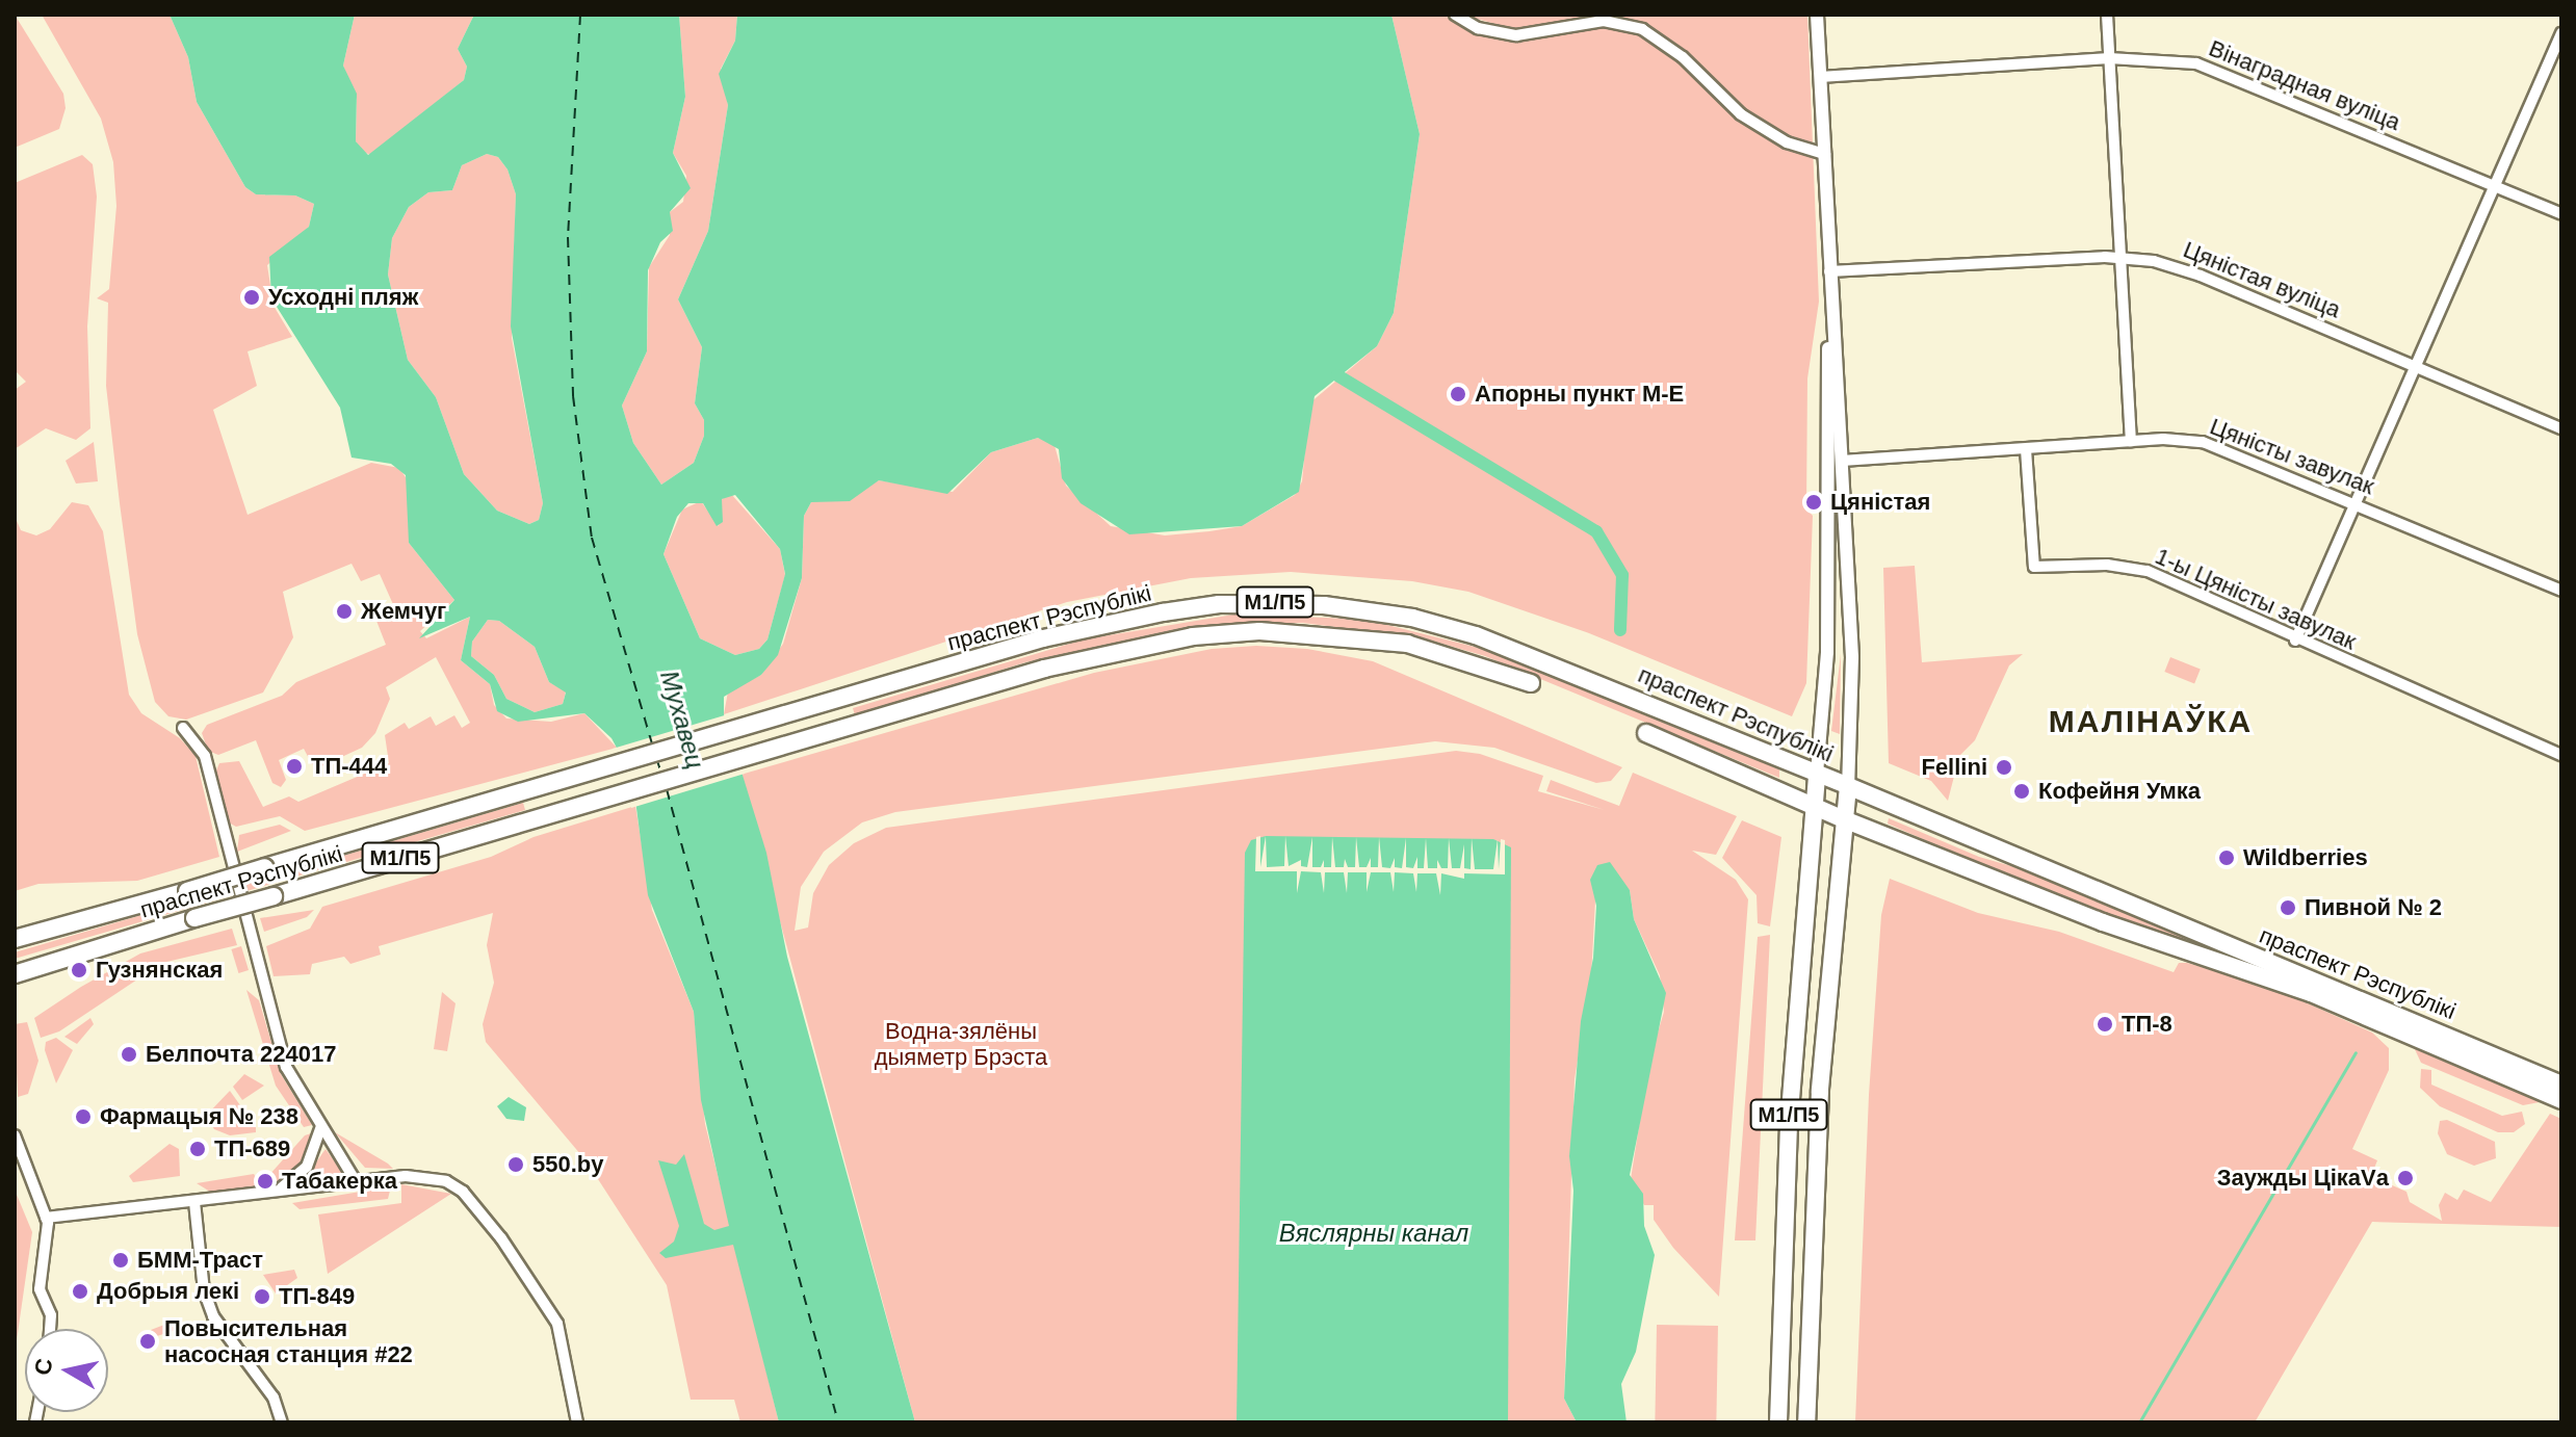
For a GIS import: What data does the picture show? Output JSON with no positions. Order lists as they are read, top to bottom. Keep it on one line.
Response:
{"streets":{"main road":["М1/П5","праспект Рэспублікі"],"street":["Вінаградная вуліца","Цяністая вуліца","Цяністы завулак","1-ы Цяністы завулак"]},"crossings":[["Цяністы завулак","1-ы Цяністы завулак"],["М1/П5","праспект Рэспублікі"]],"districts":["МАЛІНАЎКА"],"water":["Мухавец","Вяслярны канал"],"parks":["Водна-зялёны дыяметр Брэста"],"places":["Усходні пляж","Апорны пункт М-Е","Цяністая","Жемчуг","ТП-444","Fellini","Кофейня Умка","Wildberries","Пивной № 2","Гузнянская","ТП-8","Белпочта 224017","Фармацыя № 238","ТП-689","550.by","Заужды ЦікаVа","Табакерка","БММ-Траст","Добрыя лекі","ТП-849","Повысительная насосная станция #22"],"north":"left"}
